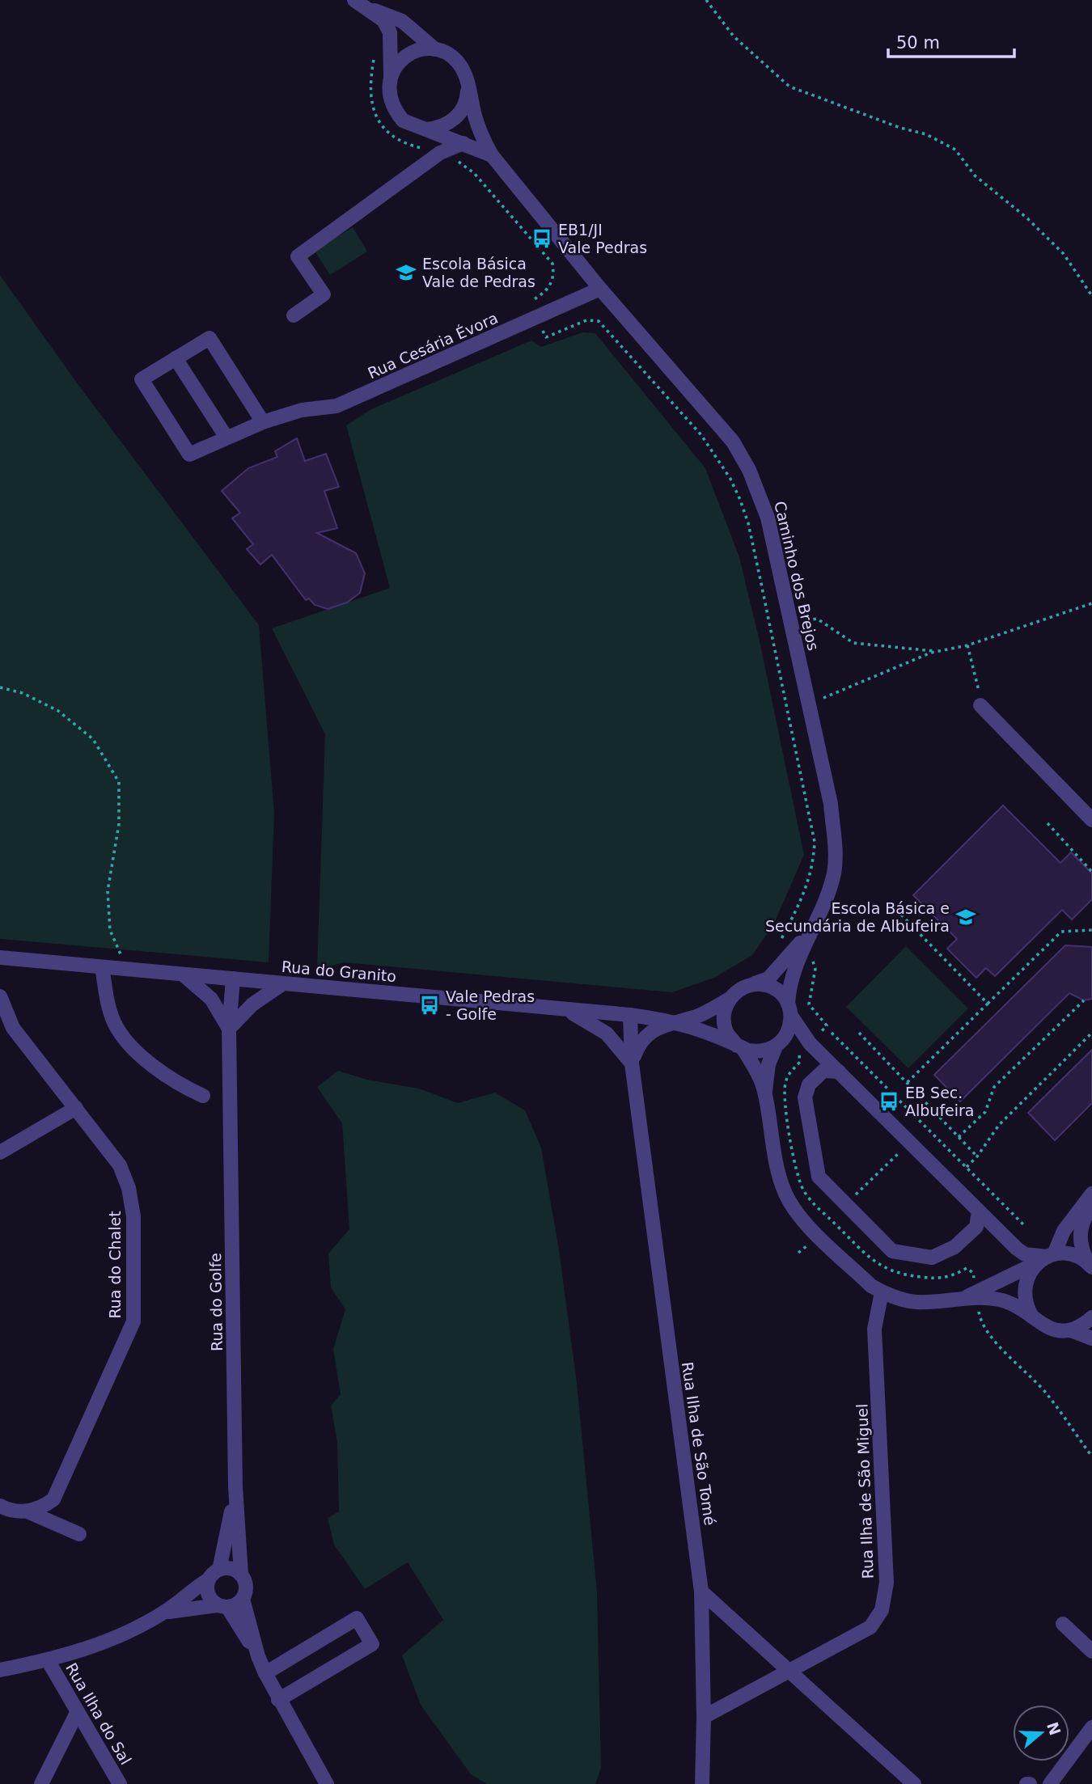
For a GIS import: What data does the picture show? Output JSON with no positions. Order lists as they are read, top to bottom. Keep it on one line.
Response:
{"streets":{"street":["Rua Cesária Évora","Caminho dos Brejos","Rua do Granito","Rua do Chalet","Rua do Golfe","Rua Ilha de São Tomé","Rua Ilha de São Miguel","Rua Ilha do Sal"]},"crossings":[["Rua Cesária Évora","Caminho dos Brejos"],["Caminho dos Brejos","Rua do Granito"],["Rua do Granito","Rua do Golfe"],["Rua do Granito","Rua Ilha de São Tomé"],["Rua Ilha de São Tomé","Rua Ilha de São Miguel"]],"places":{"bus stop":["EB1/JI Vale Pedras","Vale Pedras - Golfe","EB Sec. Albufeira"],"school or university":["Escola Básica Vale de Pedras","Escola Básica e Secundária de Albufeira"]},"scale_bar":"50 m","north":"right"}
